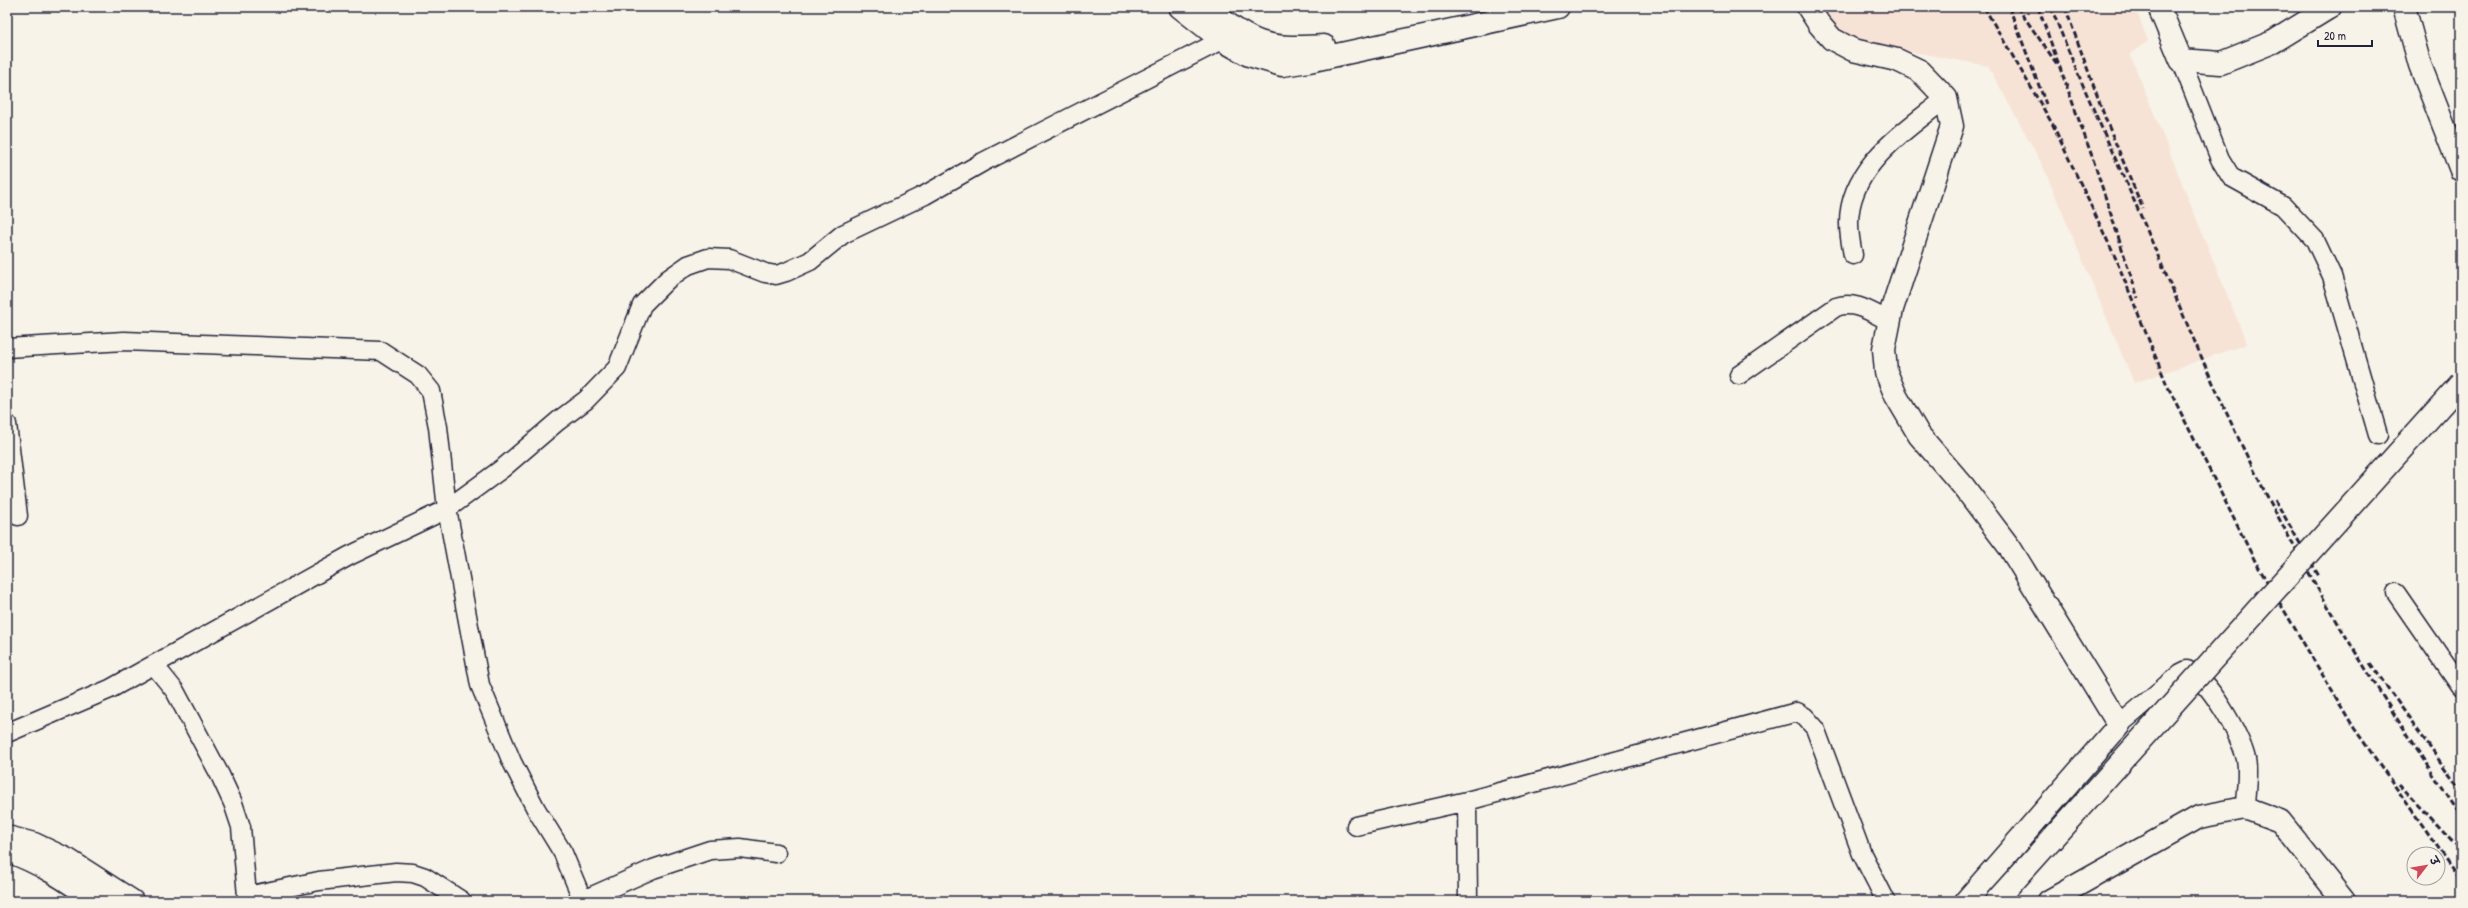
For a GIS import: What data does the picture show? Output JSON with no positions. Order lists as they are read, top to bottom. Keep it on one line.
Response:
{"scale_bar":"20 m","north":"top right"}
